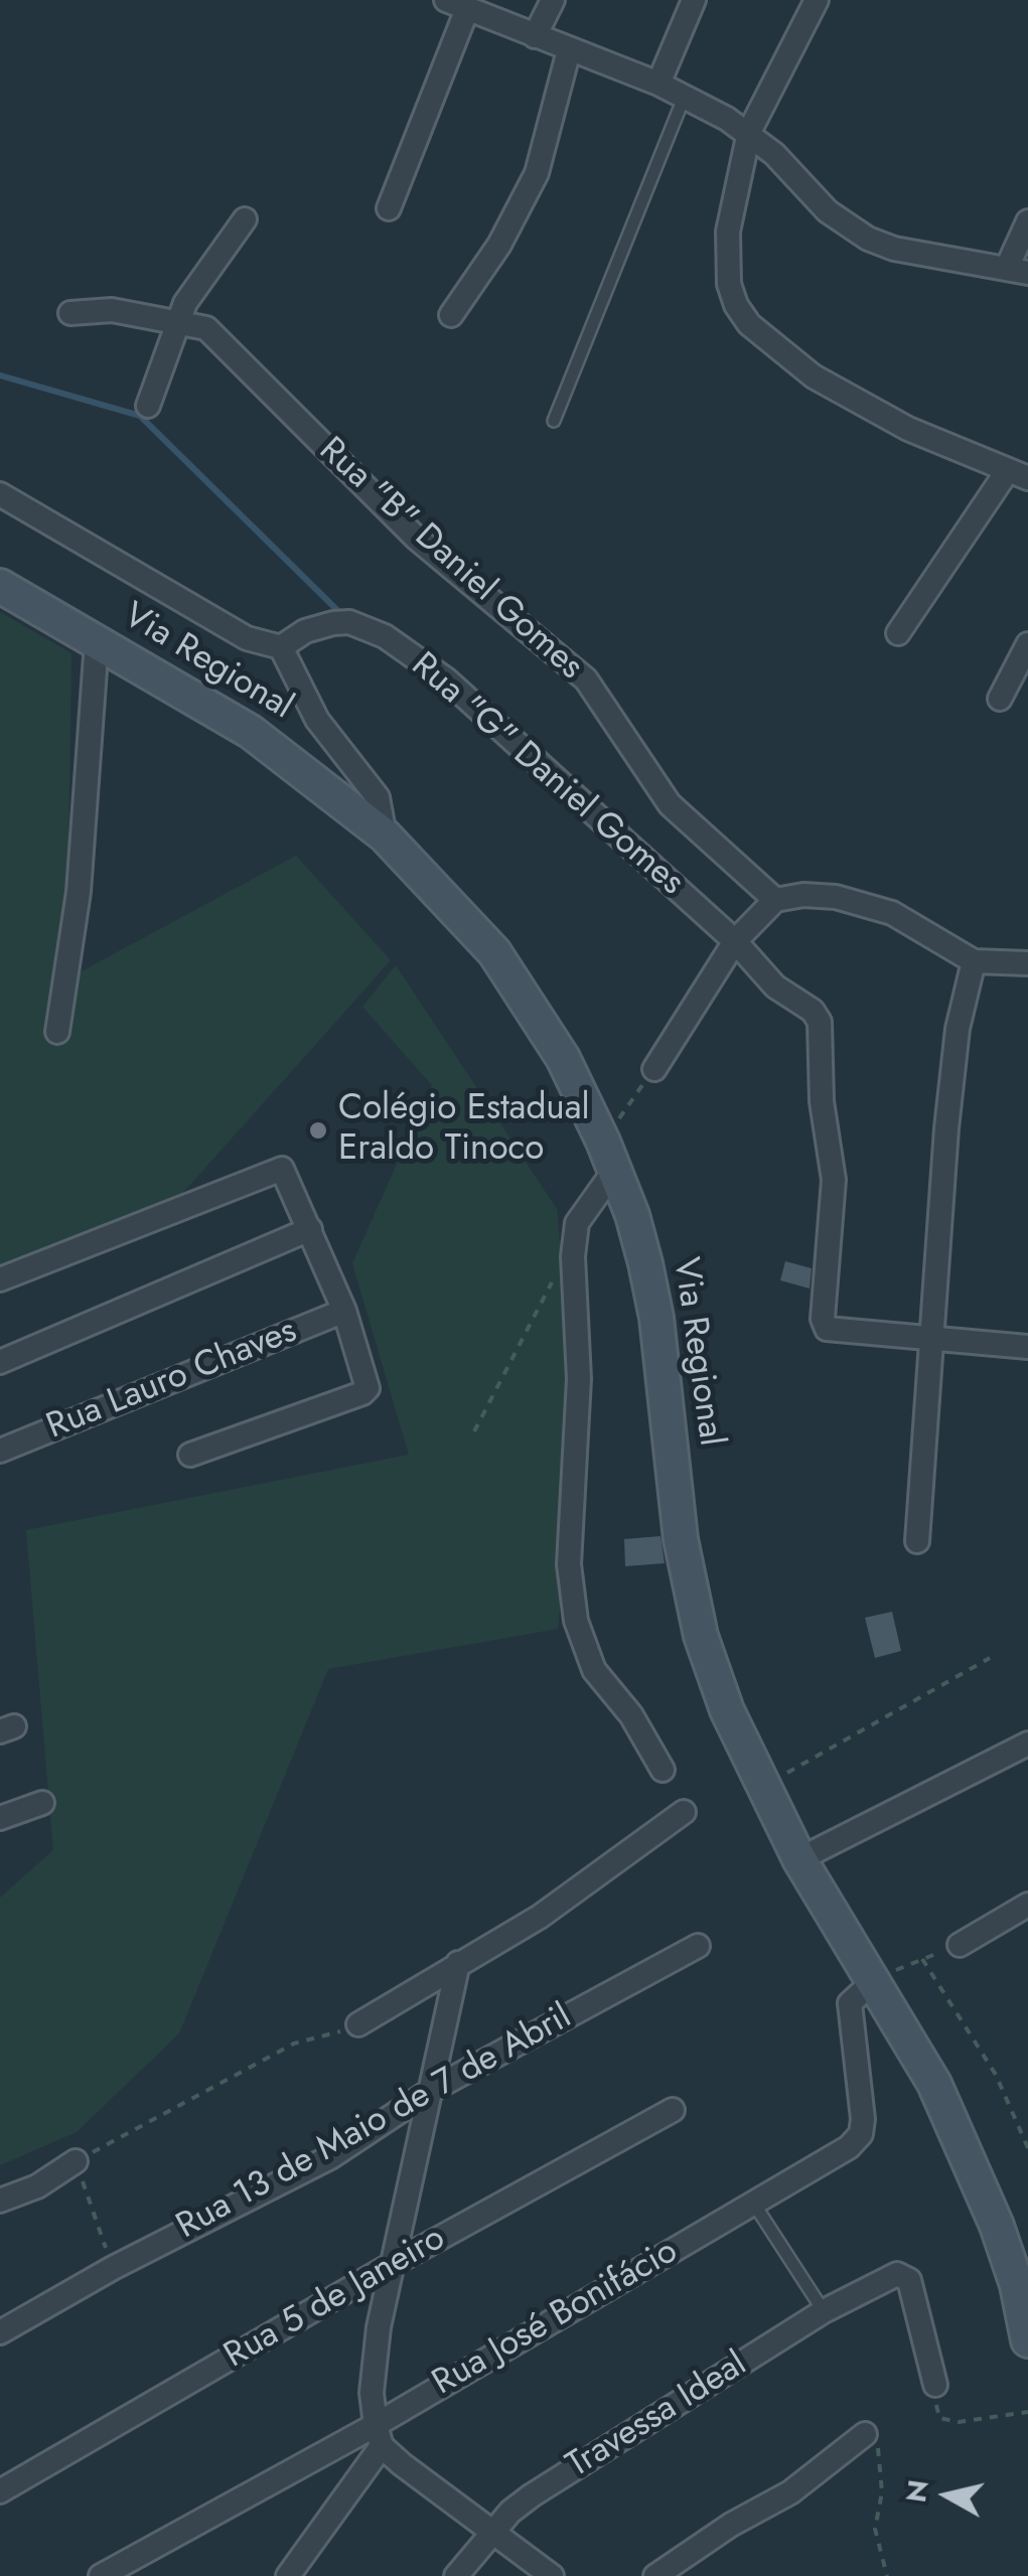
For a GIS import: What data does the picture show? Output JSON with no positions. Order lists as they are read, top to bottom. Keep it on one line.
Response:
{"streets":{"main road":["Via Regional"],"street":["Rua \"B\" Daniel Gomes","Rua \"G\" Daniel Gomes","Rua Lauro Chaves","Rua 13 de Maio de 7 de Abril","Rua 5 de Janeiro","Rua José Bonifácio","Travessa Ideal"]},"crossings":[["Via Regional","Rua José Bonifácio"]],"places":["Colégio Estadual Eraldo Tinoco"],"north":"left"}
